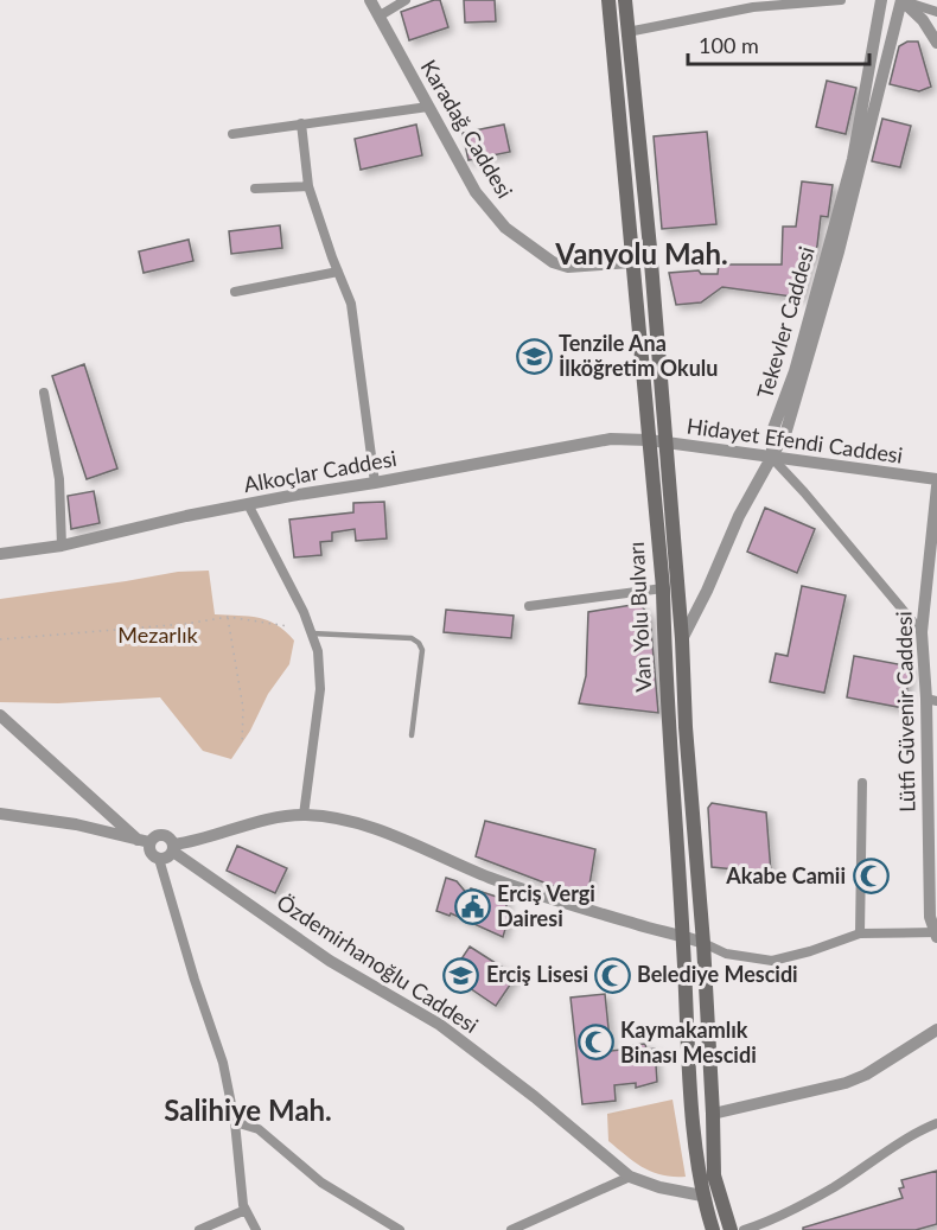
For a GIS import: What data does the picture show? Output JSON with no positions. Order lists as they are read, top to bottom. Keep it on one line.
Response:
{"streets":{"main road":["Van Yolu Bulvarı"],"street":["Karadağ Caddesi","Tekevler Caddesi","Hidayet Efendi Caddesi","Alkoçlar Caddesi","Lütfi Güvenir Caddesi","Özdemirhanoğlu Caddesi"]},"crossings":[["Karadağ Caddesi","Van Yolu Bulvarı"],["Tekevler Caddesi","Hidayet Efendi Caddesi"],["Hidayet Efendi Caddesi","Alkoçlar Caddesi"],["Hidayet Efendi Caddesi","Van Yolu Bulvarı"],["Alkoçlar Caddesi","Van Yolu Bulvarı"],["Van Yolu Bulvarı","Özdemirhanoğlu Caddesi"]],"districts":["Vanyolu Mah.","Salihiye Mah."],"parks":["Mezarlık"],"places":{"school or university":["Tenzile Ana İlköğretim Okulu","Erciş Lisesi"],"mosque":["Akabe Camii","Belediye Mescidi","Kaymakamlık Binası Mescidi"],"public building":["Erciş Vergi Dairesi"]},"scale_bar":"100 m"}
